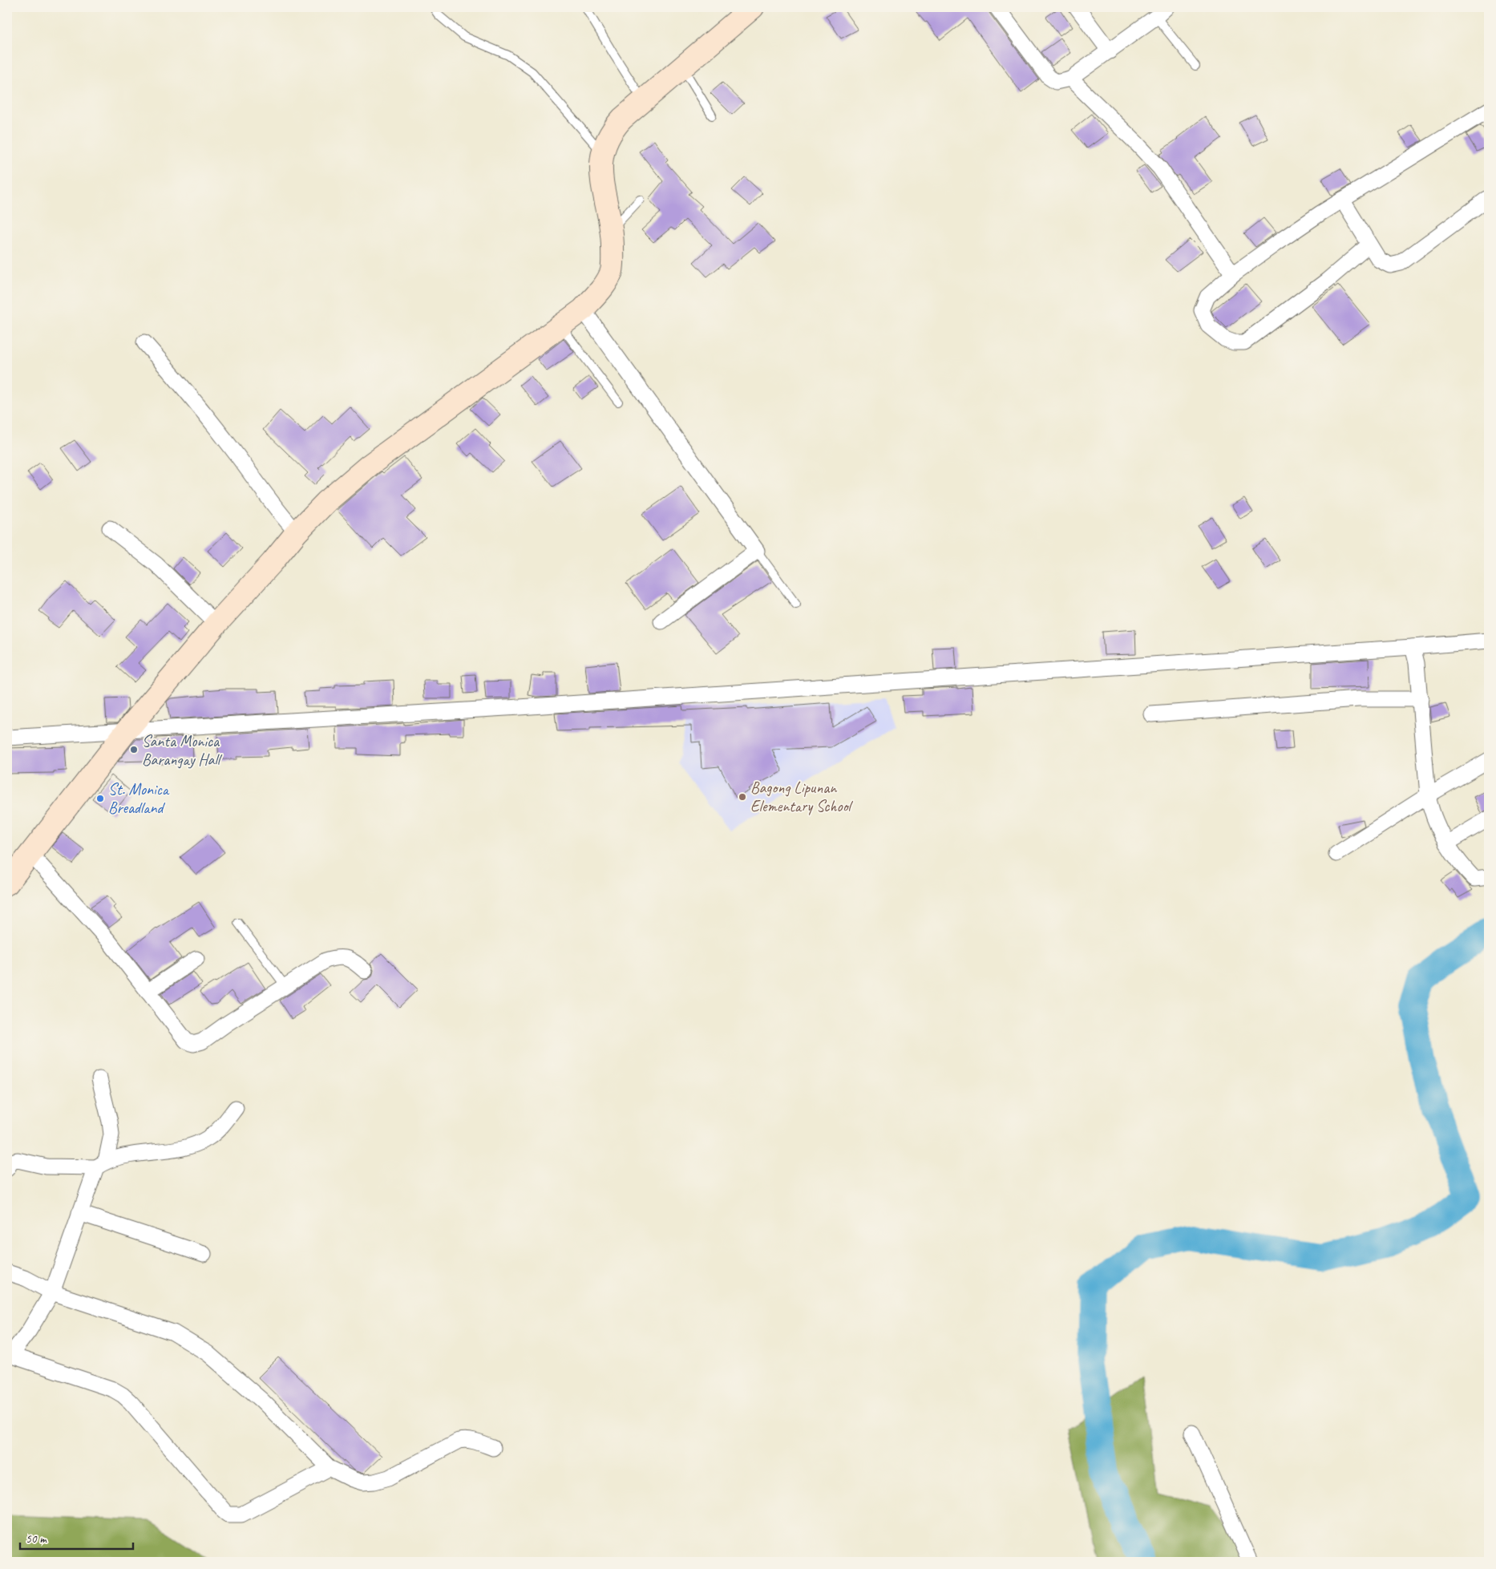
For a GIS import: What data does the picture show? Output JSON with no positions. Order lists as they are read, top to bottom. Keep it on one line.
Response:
{"places":["Santa Monica Barangay Hall","Bagong Lipunan Elementary School","St. Monica Breadland"],"scale_bar":"50 m"}
